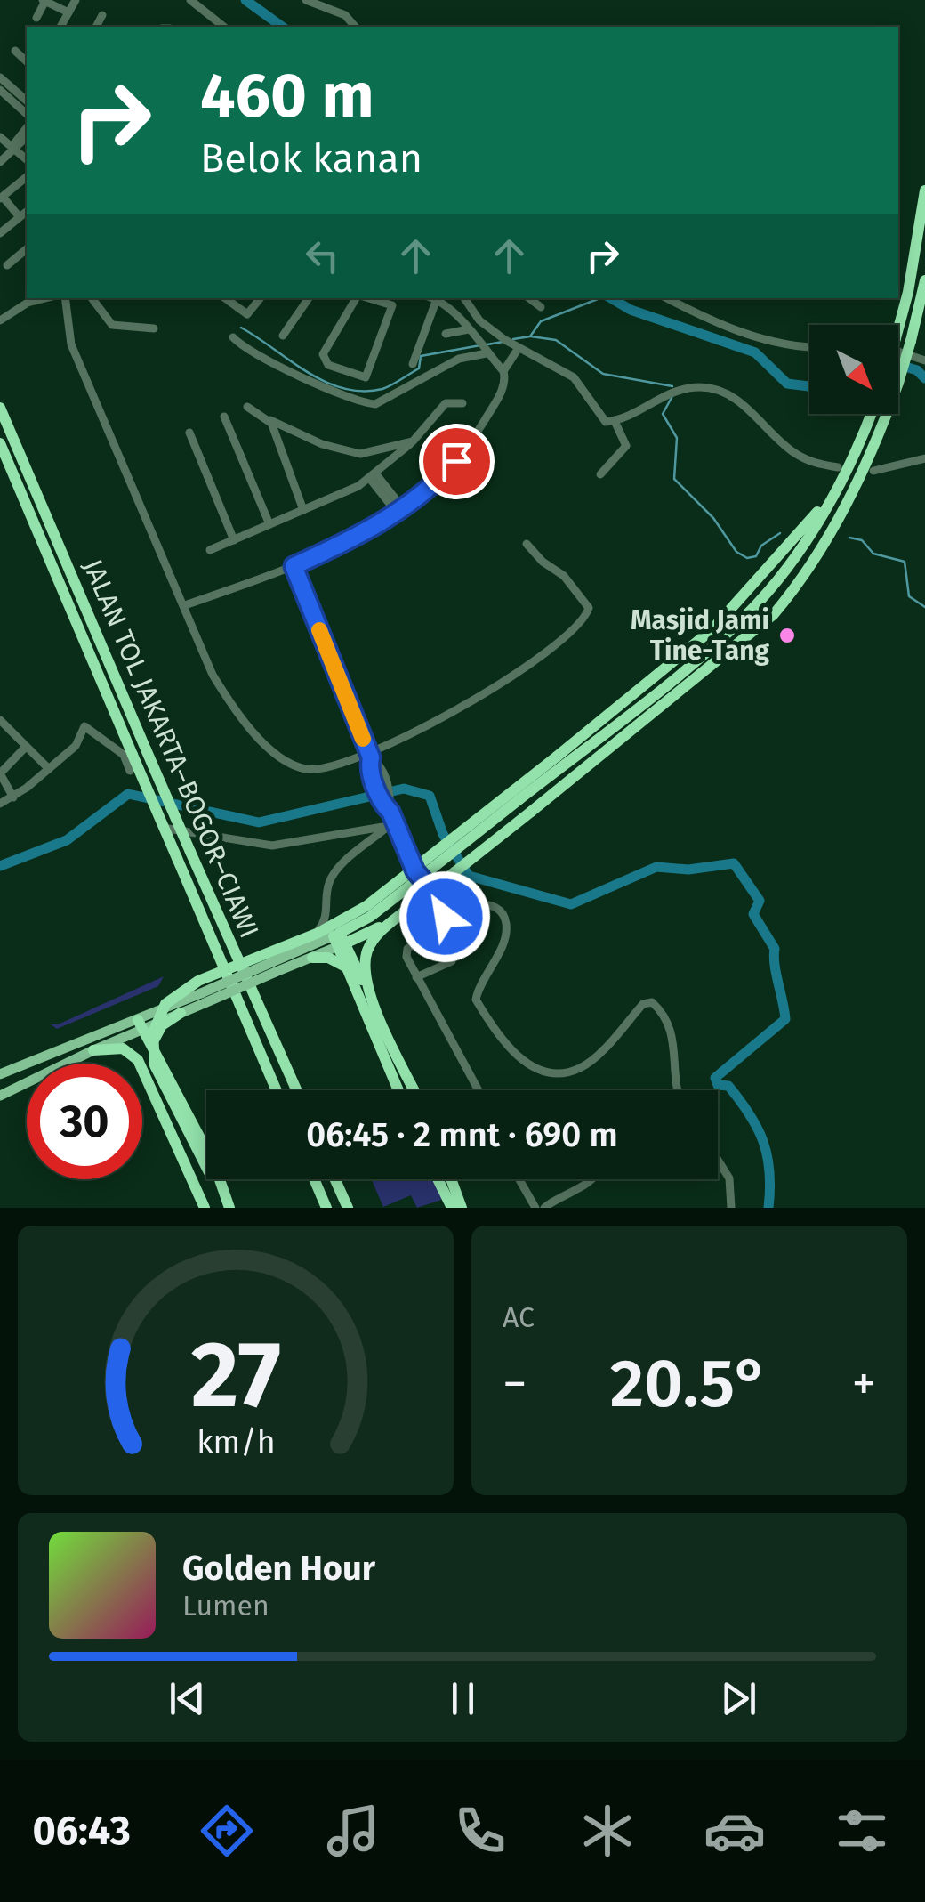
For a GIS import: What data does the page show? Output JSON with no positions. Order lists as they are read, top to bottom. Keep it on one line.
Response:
{"streets":{"highway":["JALAN TOL JAKARTA–BOGOR–CIAWI"]},"places":["Masjid Jami Tine-Tang"],"north":"bottom right","page":{"turn":["460 m","Belok kanan"],"limit":"30","trip":"06:45 · 2 mnt · 690 m","tile":"AC","heat":["−","20.5°","+"],"song":["Golden Hour","Lumen"],"tabs":"06:43","gauge":["27","km/h"]}}
